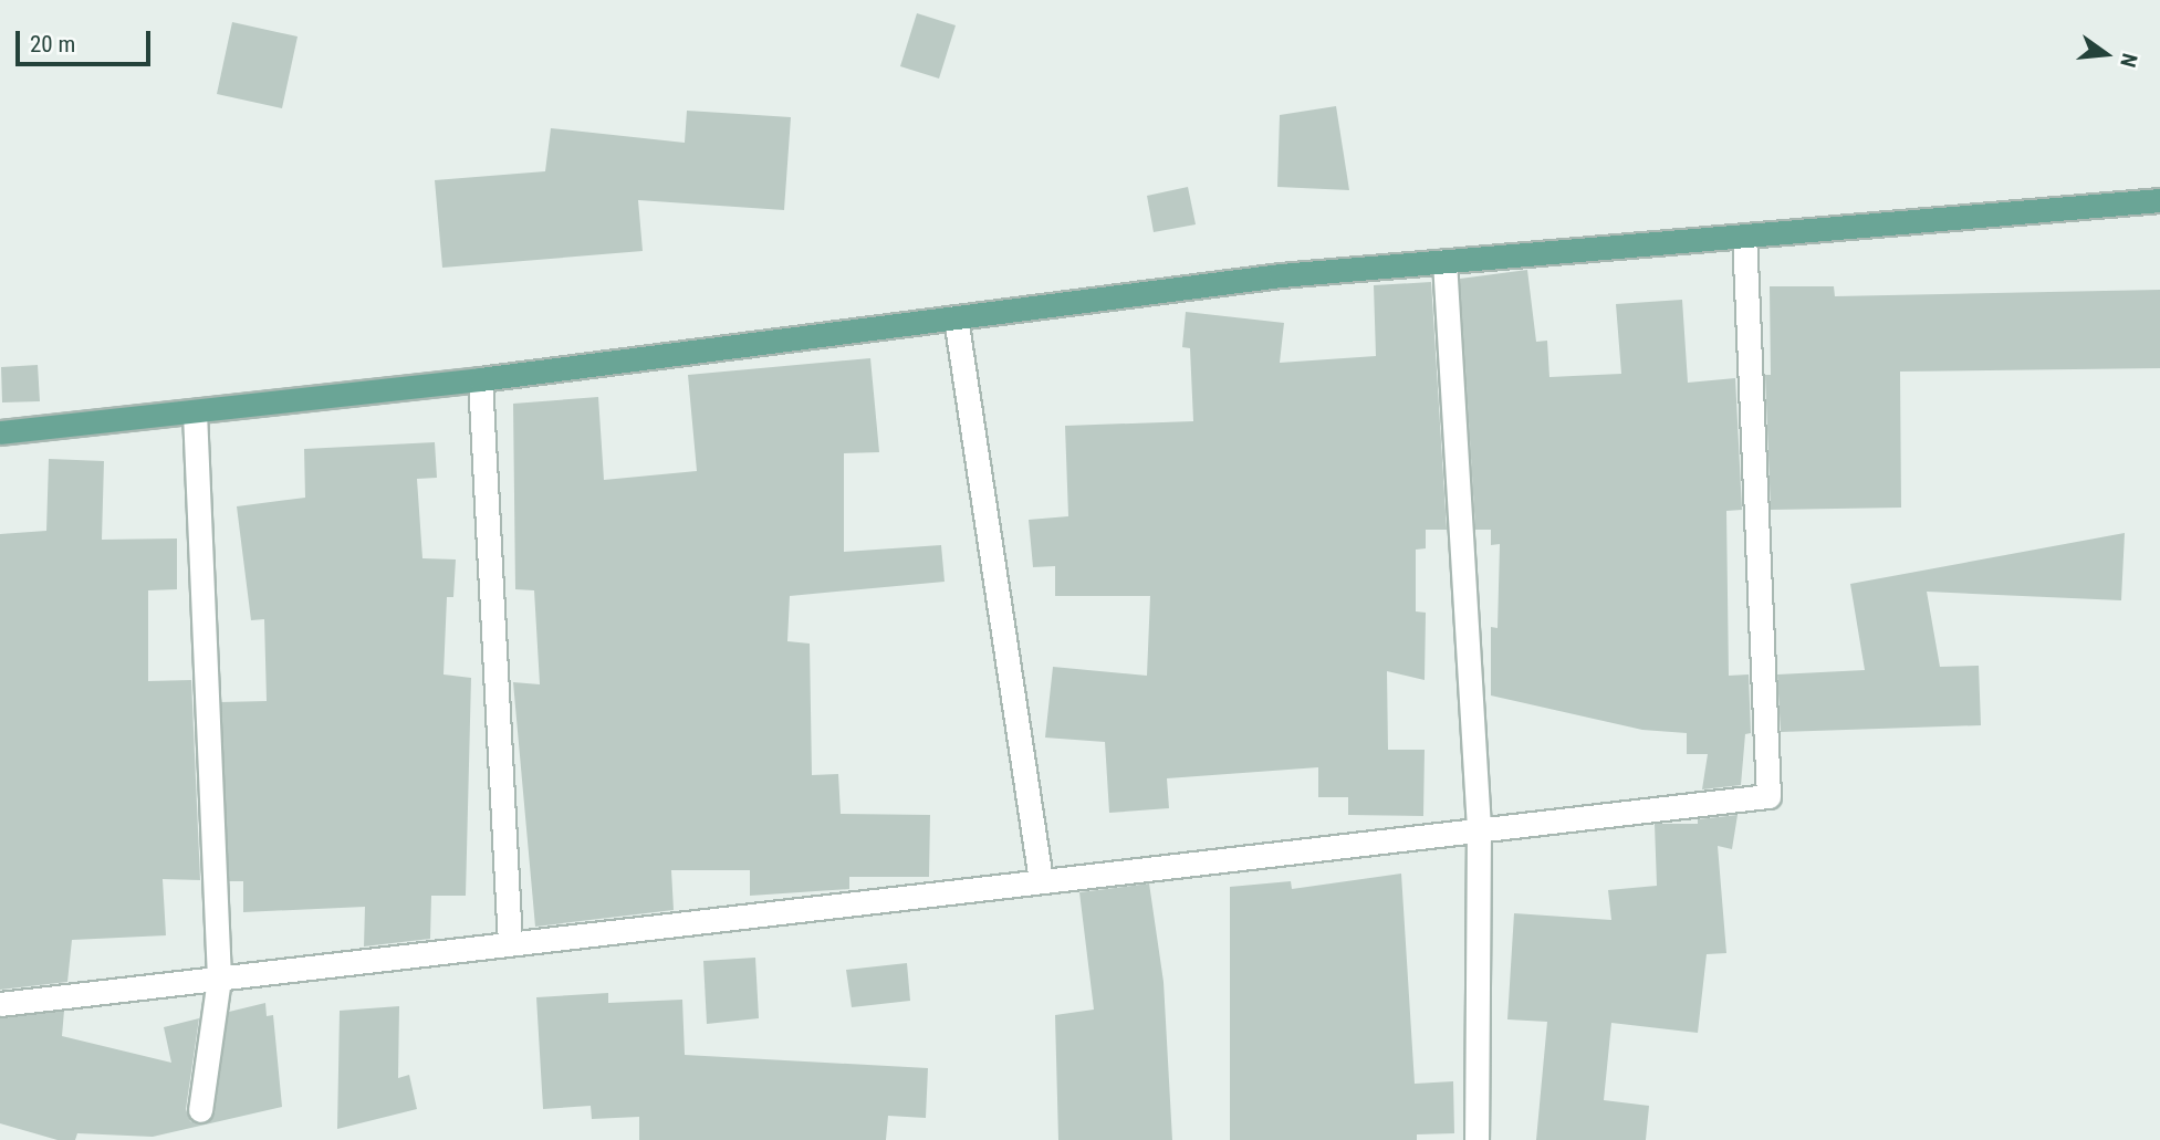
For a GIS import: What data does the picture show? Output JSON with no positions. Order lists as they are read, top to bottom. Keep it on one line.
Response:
{"scale_bar":"20 m","north":"right"}
